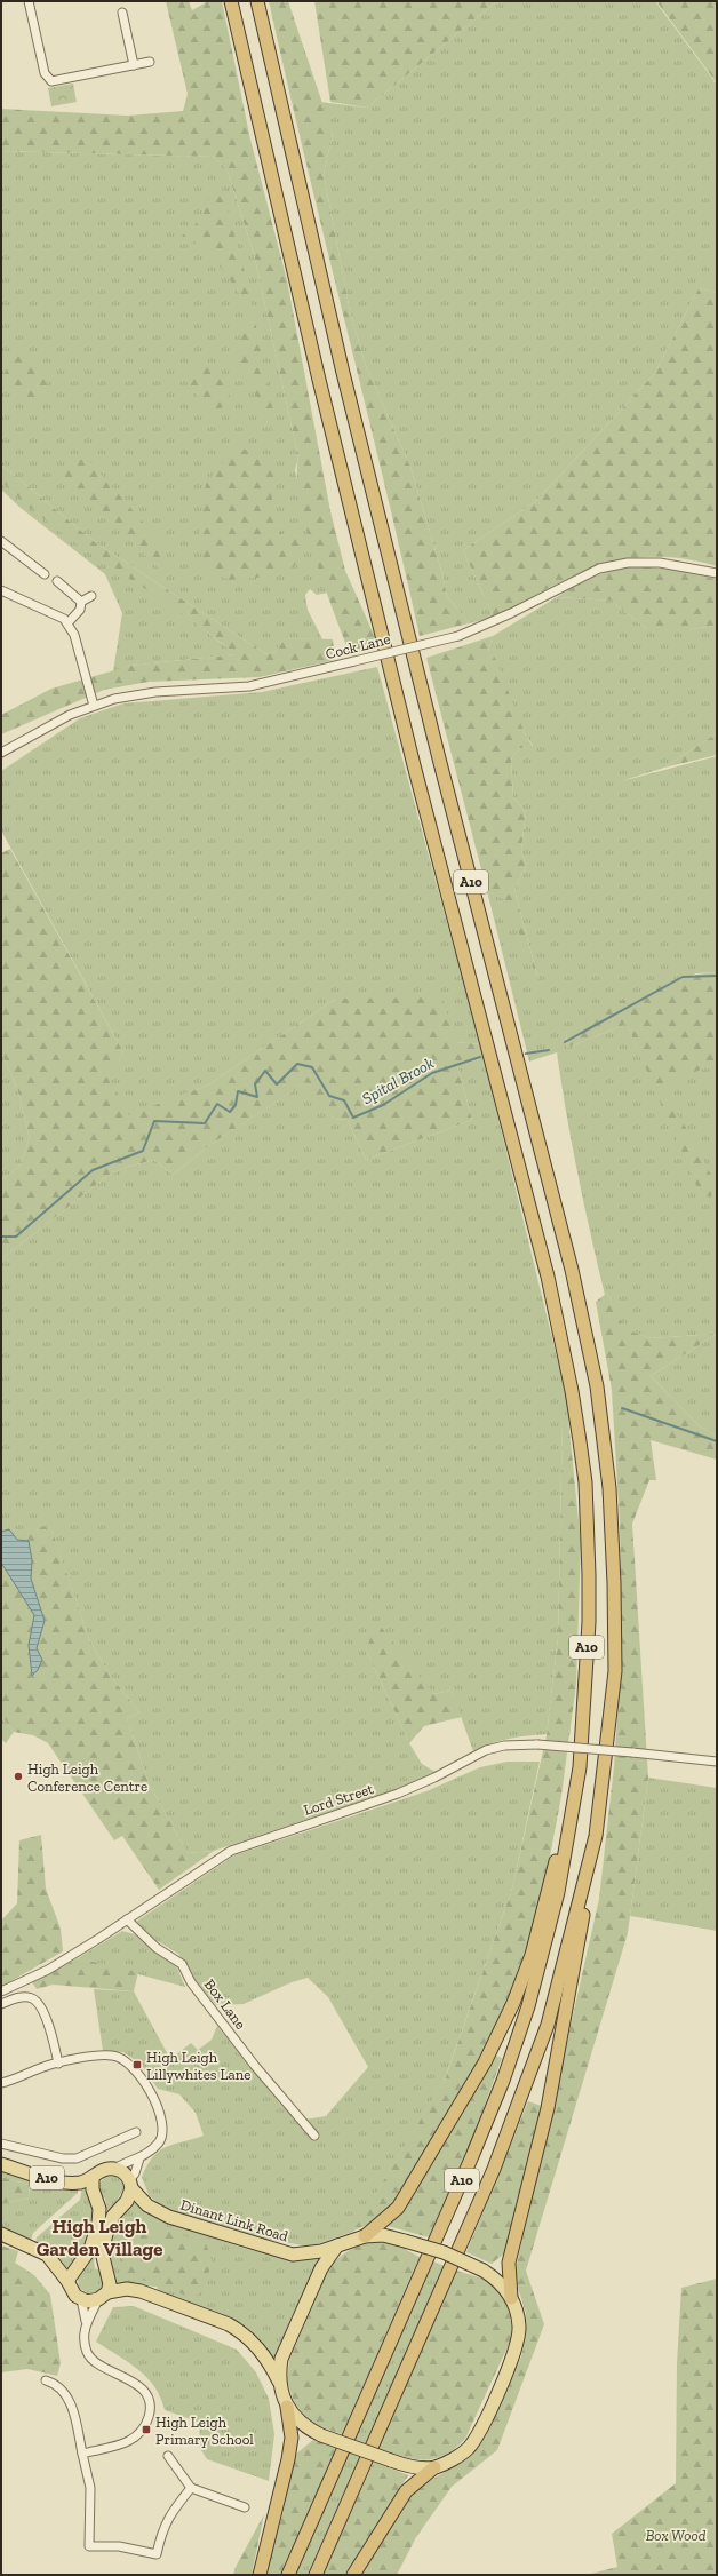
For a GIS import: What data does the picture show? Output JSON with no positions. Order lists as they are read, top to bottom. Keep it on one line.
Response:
{"streets":{"highway":["A10"],"main road":["Dinant Link Road"],"street":["Cock Lane","Lord Street","Box Lane"]},"crossings":[["Lord Street","Box Lane"]],"districts":["High Leigh Garden Village"],"water":["Spital Brook"],"parks":["Box Wood"],"places":{"other":["High Leigh Conference Centre"],"transit":["High Leigh Lillywhites Lane","High Leigh Primary School"]}}
